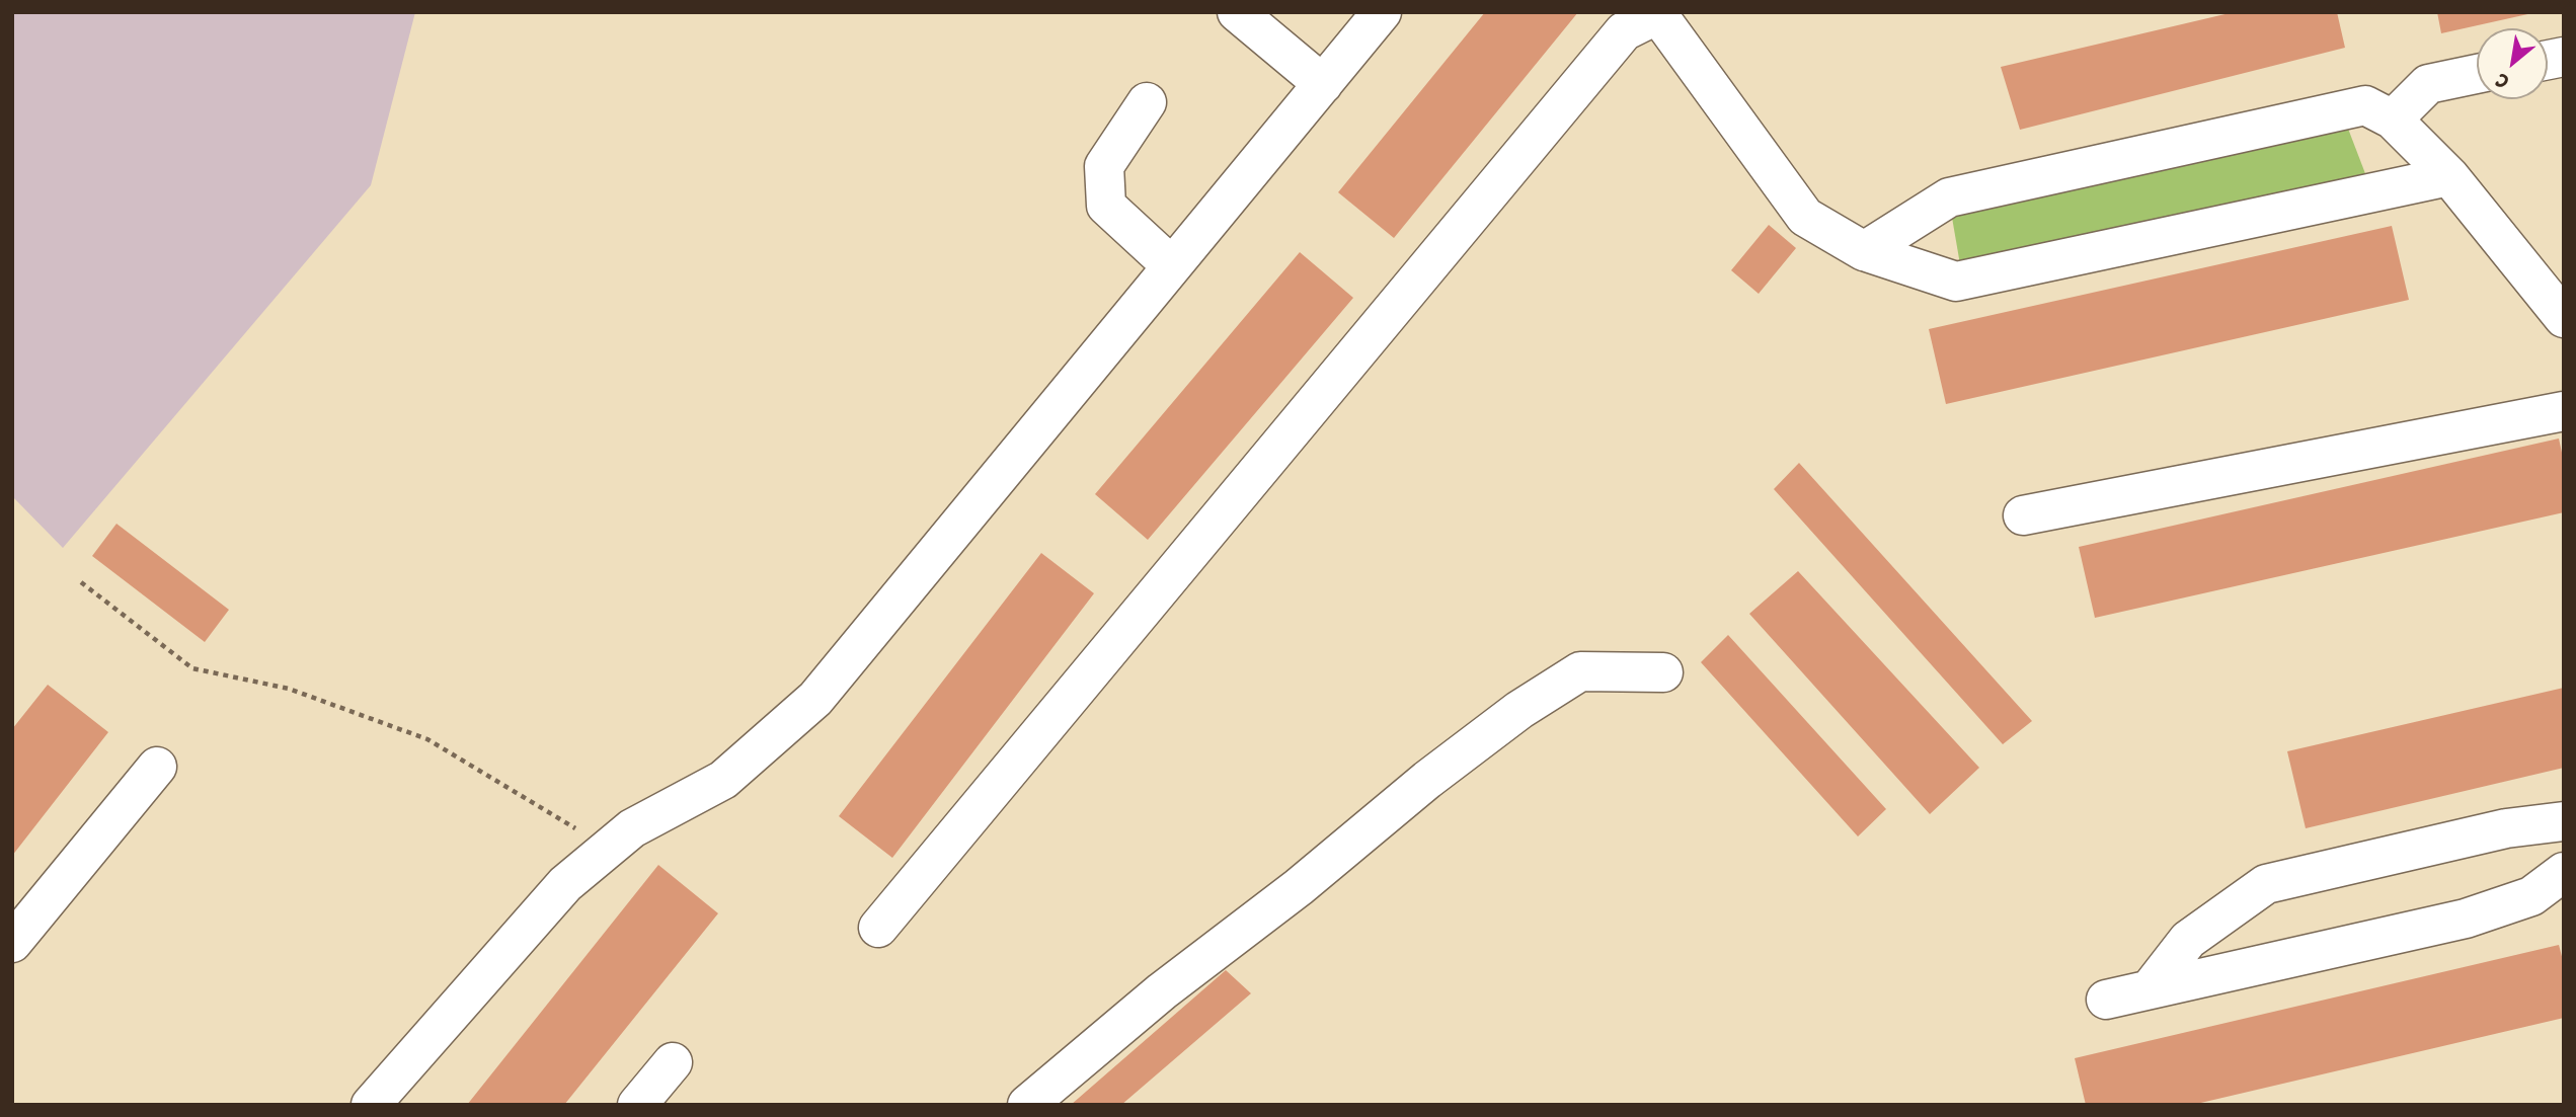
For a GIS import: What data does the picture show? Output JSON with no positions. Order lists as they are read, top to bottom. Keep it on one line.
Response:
{"north":"bottom left"}
